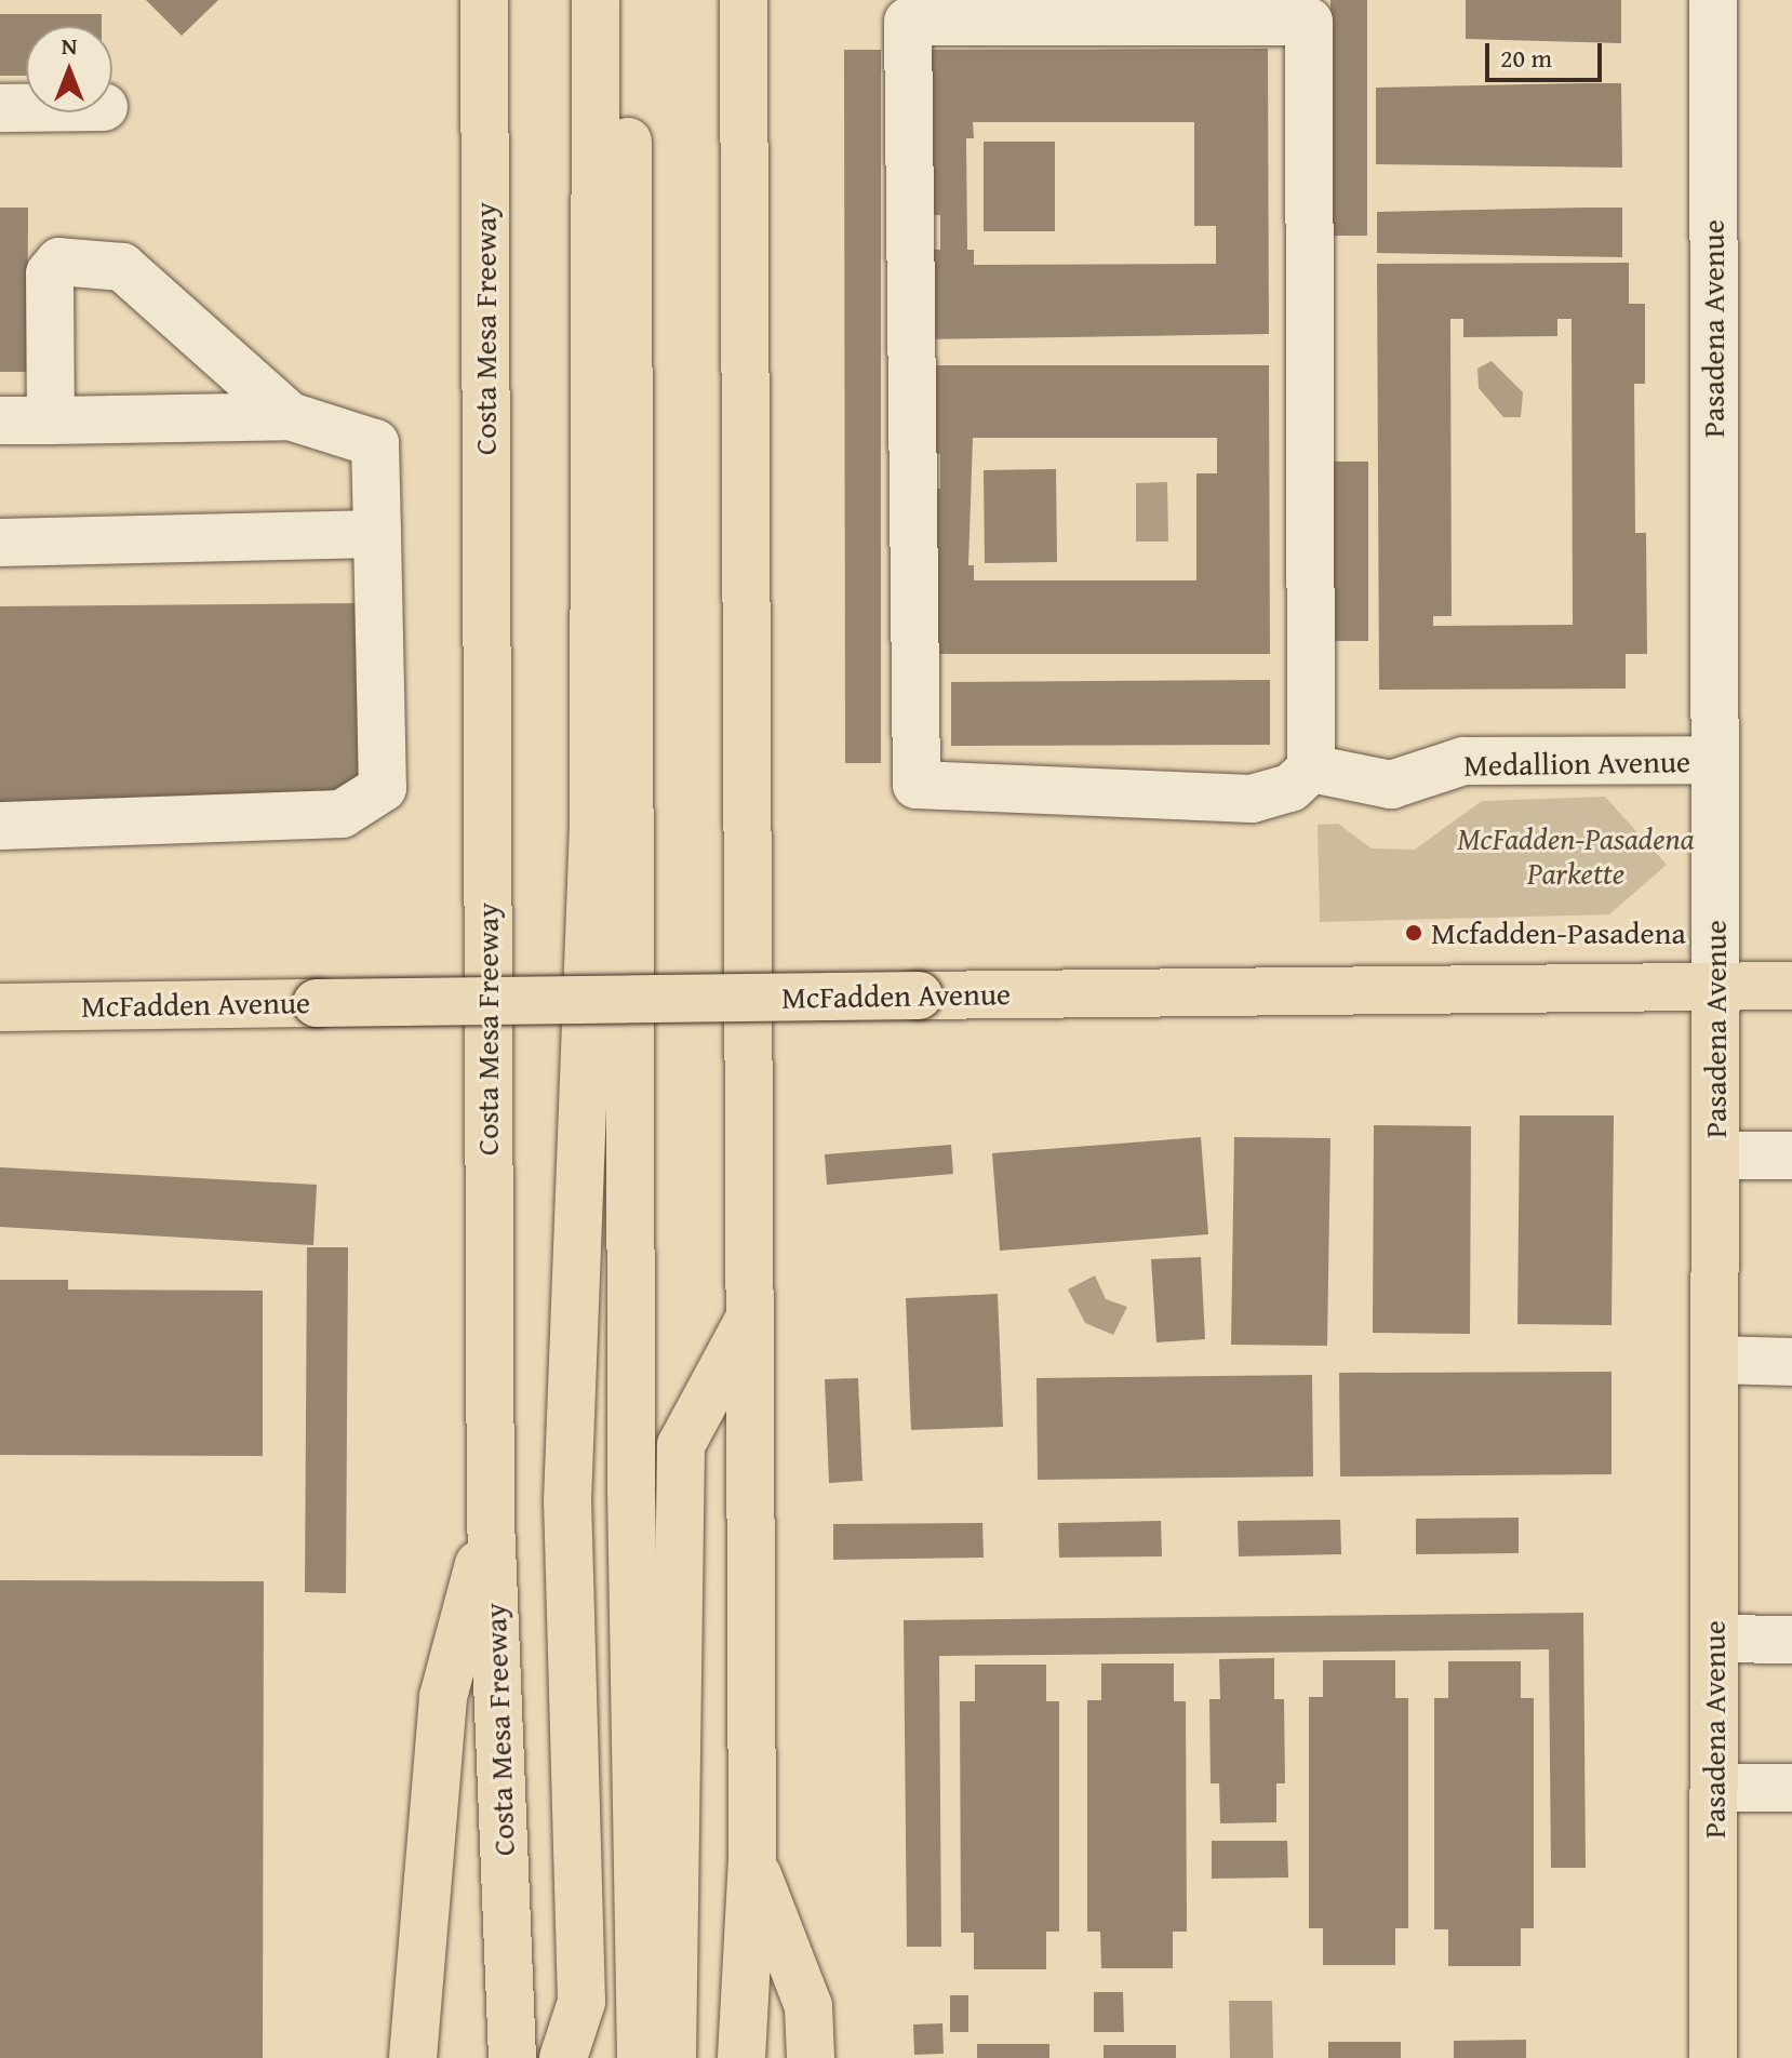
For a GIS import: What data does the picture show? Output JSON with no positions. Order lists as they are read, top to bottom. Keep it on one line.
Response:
{"streets":{"main road":["Costa Mesa Freeway","Pasadena Avenue","McFadden Avenue"],"street":["Medallion Avenue"]},"crossings":[["Pasadena Avenue","Medallion Avenue"],["Pasadena Avenue","McFadden Avenue"]],"parks":["McFadden-Pasadena Parkette"],"places":["Mcfadden-Pasadena"],"scale_bar":"20 m","north":"top"}
